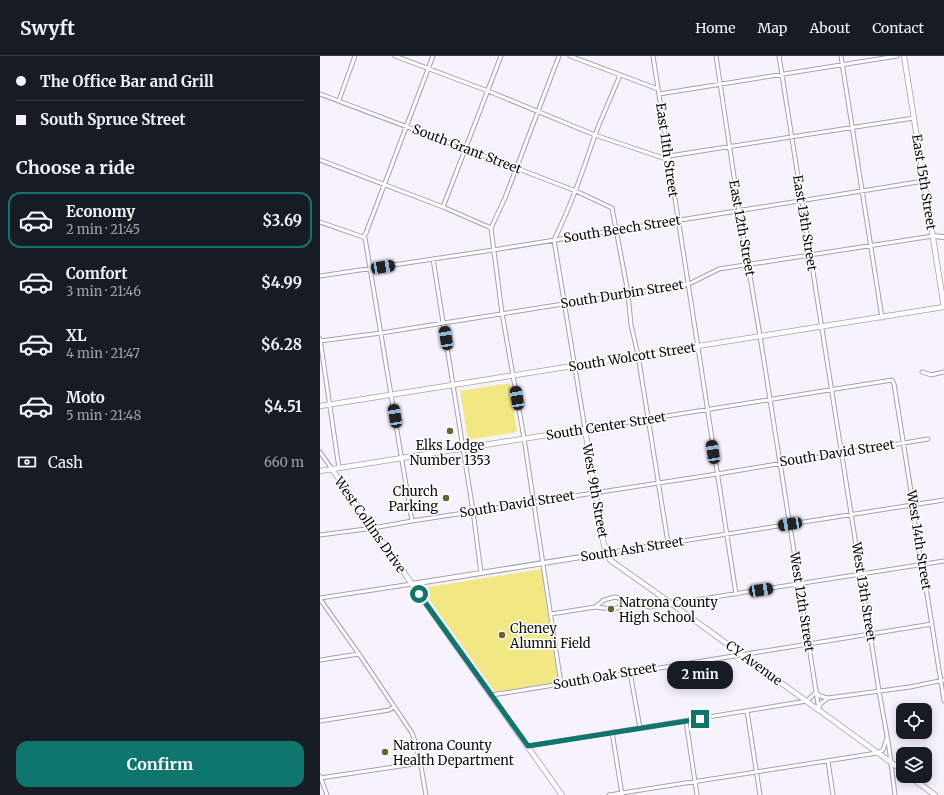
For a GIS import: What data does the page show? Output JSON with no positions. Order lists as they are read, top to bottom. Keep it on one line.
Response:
{"streets":{"main road":["East 15th Street","South Wolcott Street","South Center Street","West 9th Street","West Collins Drive","CY Avenue"],"street":["South Grant Street","East 11th Street","East 13th Street","East 12th Street","South Beech Street","South Durbin Street","South David Street","West 14th Street","South Ash Street","West 13th Street","West 12th Street","South Oak Street"]},"crossings":[["South Grant Street","South Beech Street"],["East 11th Street","South Beech Street"],["East 11th Street","South Durbin Street"],["East 11th Street","South Wolcott Street"],["East 11th Street","South Center Street"],["East 11th Street","South David Street"],["East 11th Street","South Ash Street"],["East 15th Street","South Beech Street"],["East 15th Street","South Durbin Street"],["East 15th Street","South Wolcott Street"],["East 13th Street","South Beech Street"],["East 13th Street","South Durbin Street"],["East 13th Street","South Wolcott Street"],["East 13th Street","South Center Street"],["East 13th Street","West 13th Street"],["East 12th Street","South Beech Street"],["East 12th Street","South Durbin Street"],["East 12th Street","South Wolcott Street"],["East 12th Street","South Center Street"],["East 12th Street","West 12th Street"],["South Center Street","West 9th Street"],["South Center Street","West Collins Drive"],["South Center Street","West 14th Street"],["South Center Street","West 13th Street"],["South Center Street","West 12th Street"],["South David Street","West 9th Street"],["South David Street","West Collins Drive"],["South David Street","West 14th Street"],["South David Street","West 13th Street"],["South David Street","West 12th Street"],["West 9th Street","South Ash Street"],["West 9th Street","CY Avenue"],["West Collins Drive","South Ash Street"],["West Collins Drive","South Oak Street"],["West 14th Street","South Ash Street"],["West 14th Street","South Oak Street"],["South Ash Street","West 13th Street"],["South Ash Street","West 12th Street"],["South Ash Street","CY Avenue"],["West 13th Street","CY Avenue"],["West 13th Street","South Oak Street"],["West 12th Street","CY Avenue"],["West 12th Street","South Oak Street"],["CY Avenue","South Oak Street"]],"places":["Elks Lodge Number 1353","Church Parking","Natrona County High School","Cheney Alumni Field","Natrona County Health Department"],"page":{"header":"Swyft","nav":["Home","Map","About","Contact"],"banner":["The Office Bar and Grill","South Spruce Street"],"heading":"Choose a ride","list":[{"name":"Economy","note":"2 min · 21:45","value":"$3.69"},{"name":"Comfort","note":"3 min · 21:46","value":"$4.99"},{"name":"XL","note":"4 min · 21:47","value":"$6.28"},{"name":"Moto","note":"5 min · 21:48","value":"$4.51"}],"pay":["Cash","660 m"],"bubble":"2 min","buttons":"Confirm"}}
